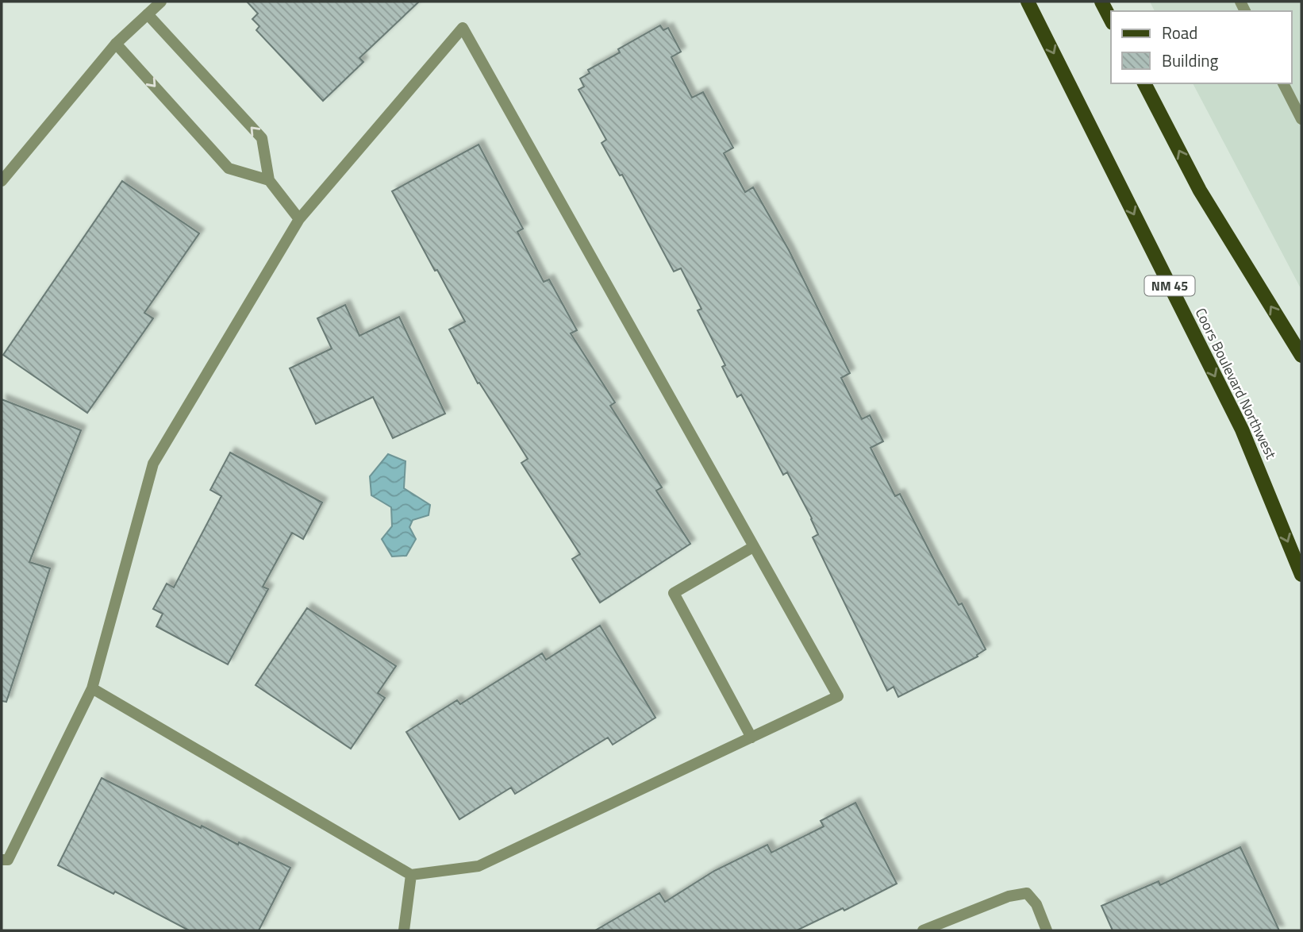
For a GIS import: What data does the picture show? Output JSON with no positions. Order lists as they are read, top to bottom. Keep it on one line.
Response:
{"streets":{"main road":["NM 45","Coors Boulevard Northwest"]},"legend":["Road","Building"]}
